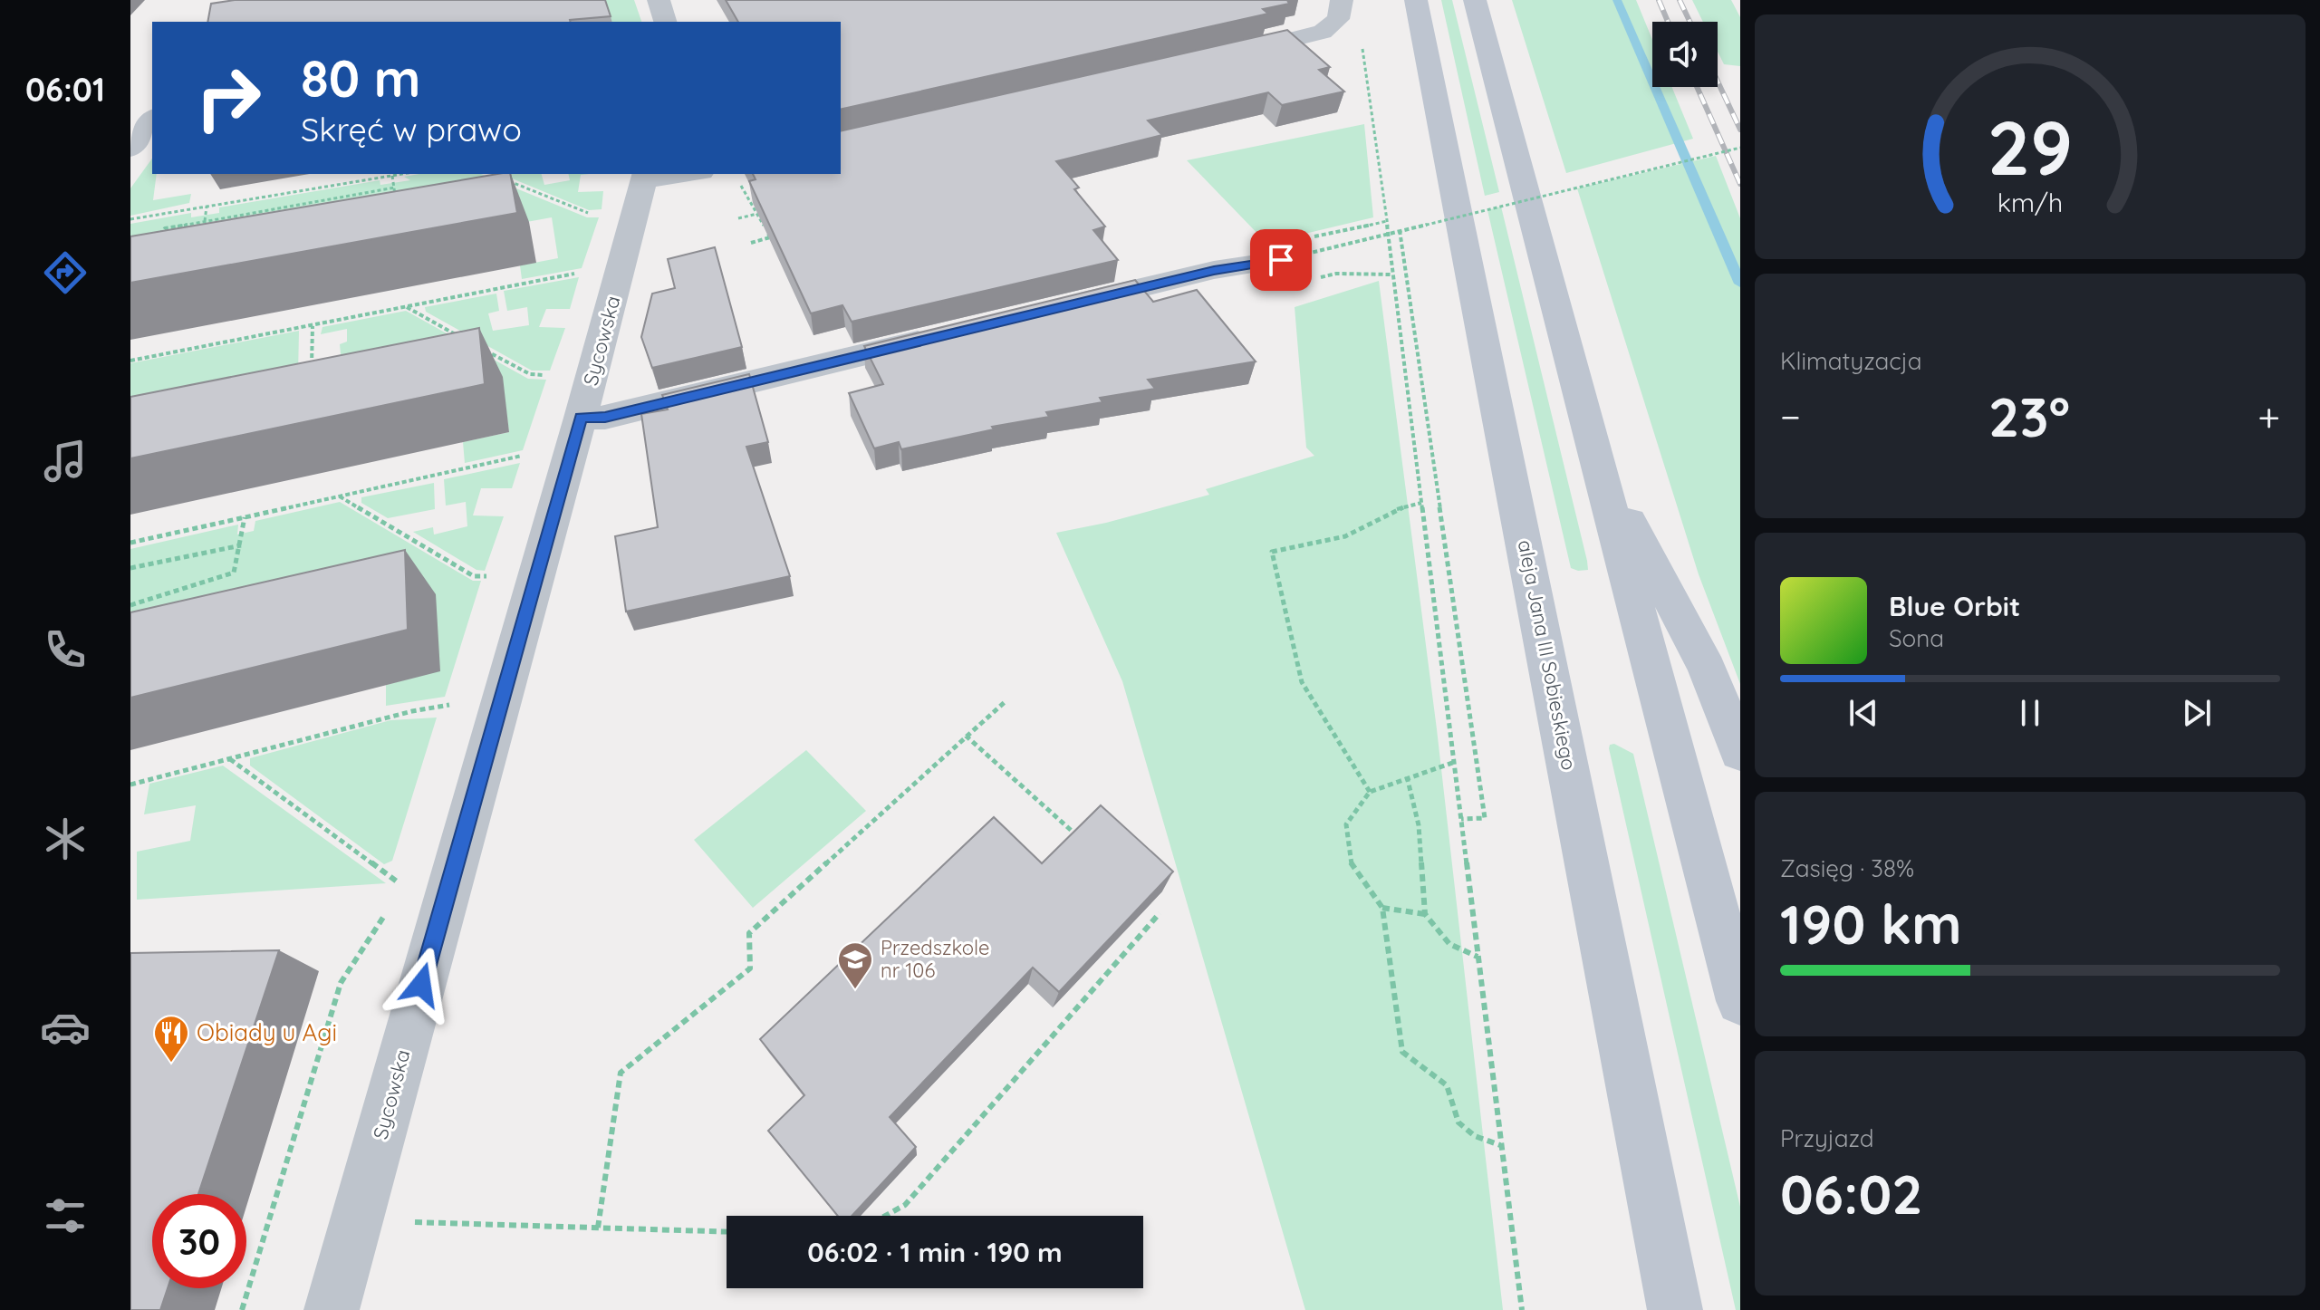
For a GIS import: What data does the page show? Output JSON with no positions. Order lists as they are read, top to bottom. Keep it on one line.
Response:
{"streets":{"main road":["aleja Jana III Sobieskiego"],"street":["Sycowska"]},"places":{"school or university":["Przedszkole nr 106"],"restaurant":["Obiady u Agi"]},"page":{"tabs":"06:01","turn":["80 m","Skręć w prawo"],"tile":["Klimatyzacja",["Zasięg · 38%","190 km"],["Przyjazd","06:02"]],"heat":["−","23°","+"],"song":["Blue Orbit","Sona"],"limit":"30","trip":"06:02 · 1 min · 190 m","gauge":["29","km/h"]}}
